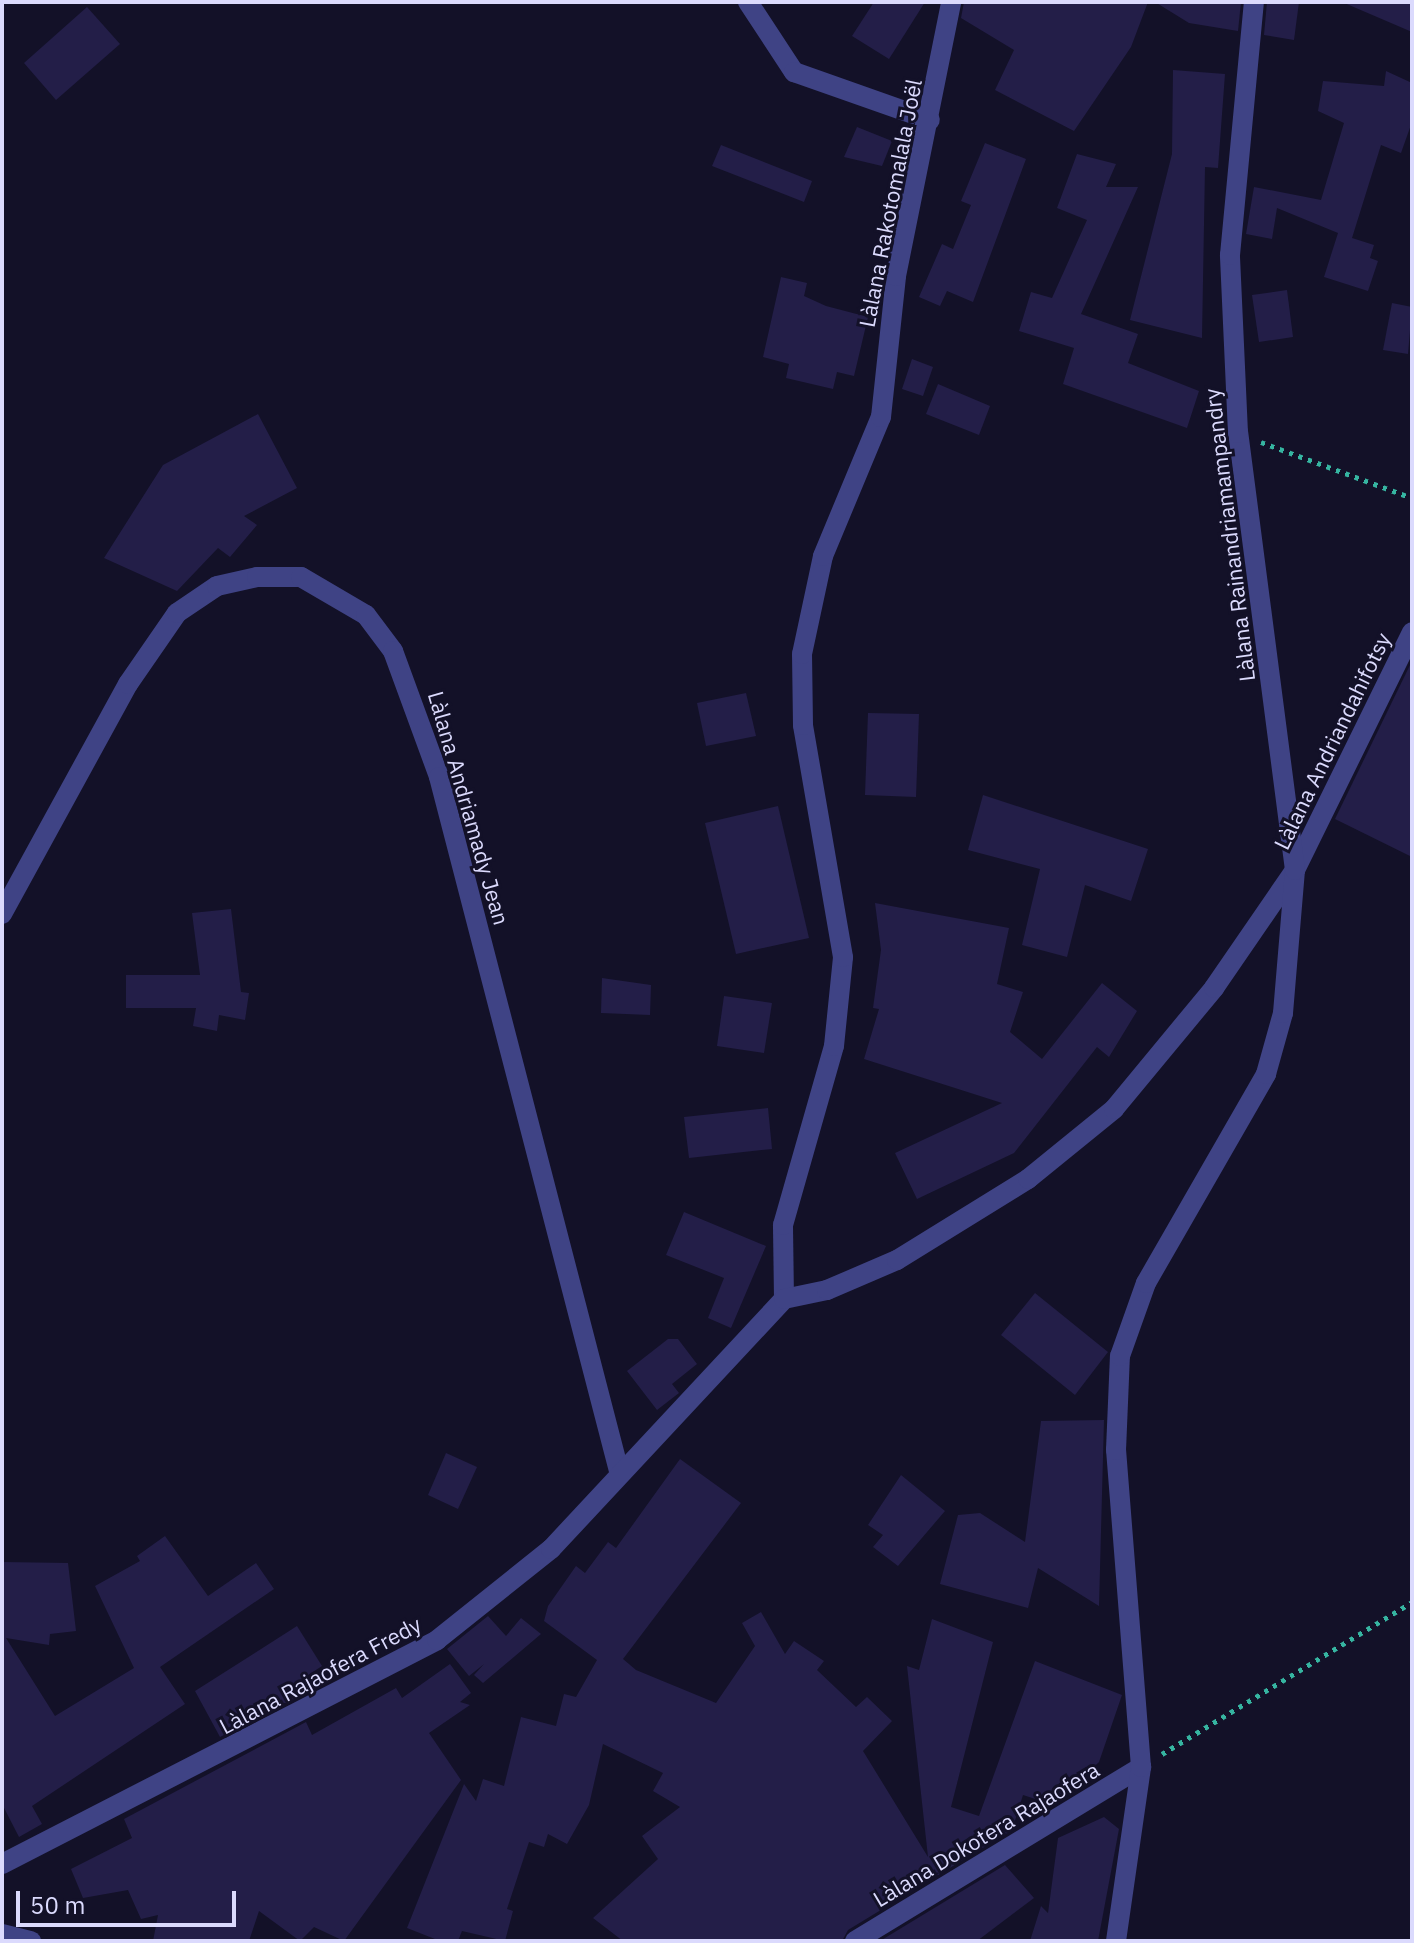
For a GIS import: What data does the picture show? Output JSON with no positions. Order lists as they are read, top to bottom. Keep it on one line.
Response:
{"streets":{"street":["Làlana Rakotomalala Joël","Làlana Rainandriamampandry","Làlana Andriandahifotsy","Làlana Andriamady Jean","Làlana Rajaofera Fredy","Làlana Dokotera Rajaofera"]},"crossings":[["Làlana Rakotomalala Joël","Làlana Rajaofera Fredy"],["Làlana Rainandriamampandry","Làlana Andriandahifotsy"],["Làlana Andriamady Jean","Làlana Rajaofera Fredy"]],"scale_bar":"50 m"}
